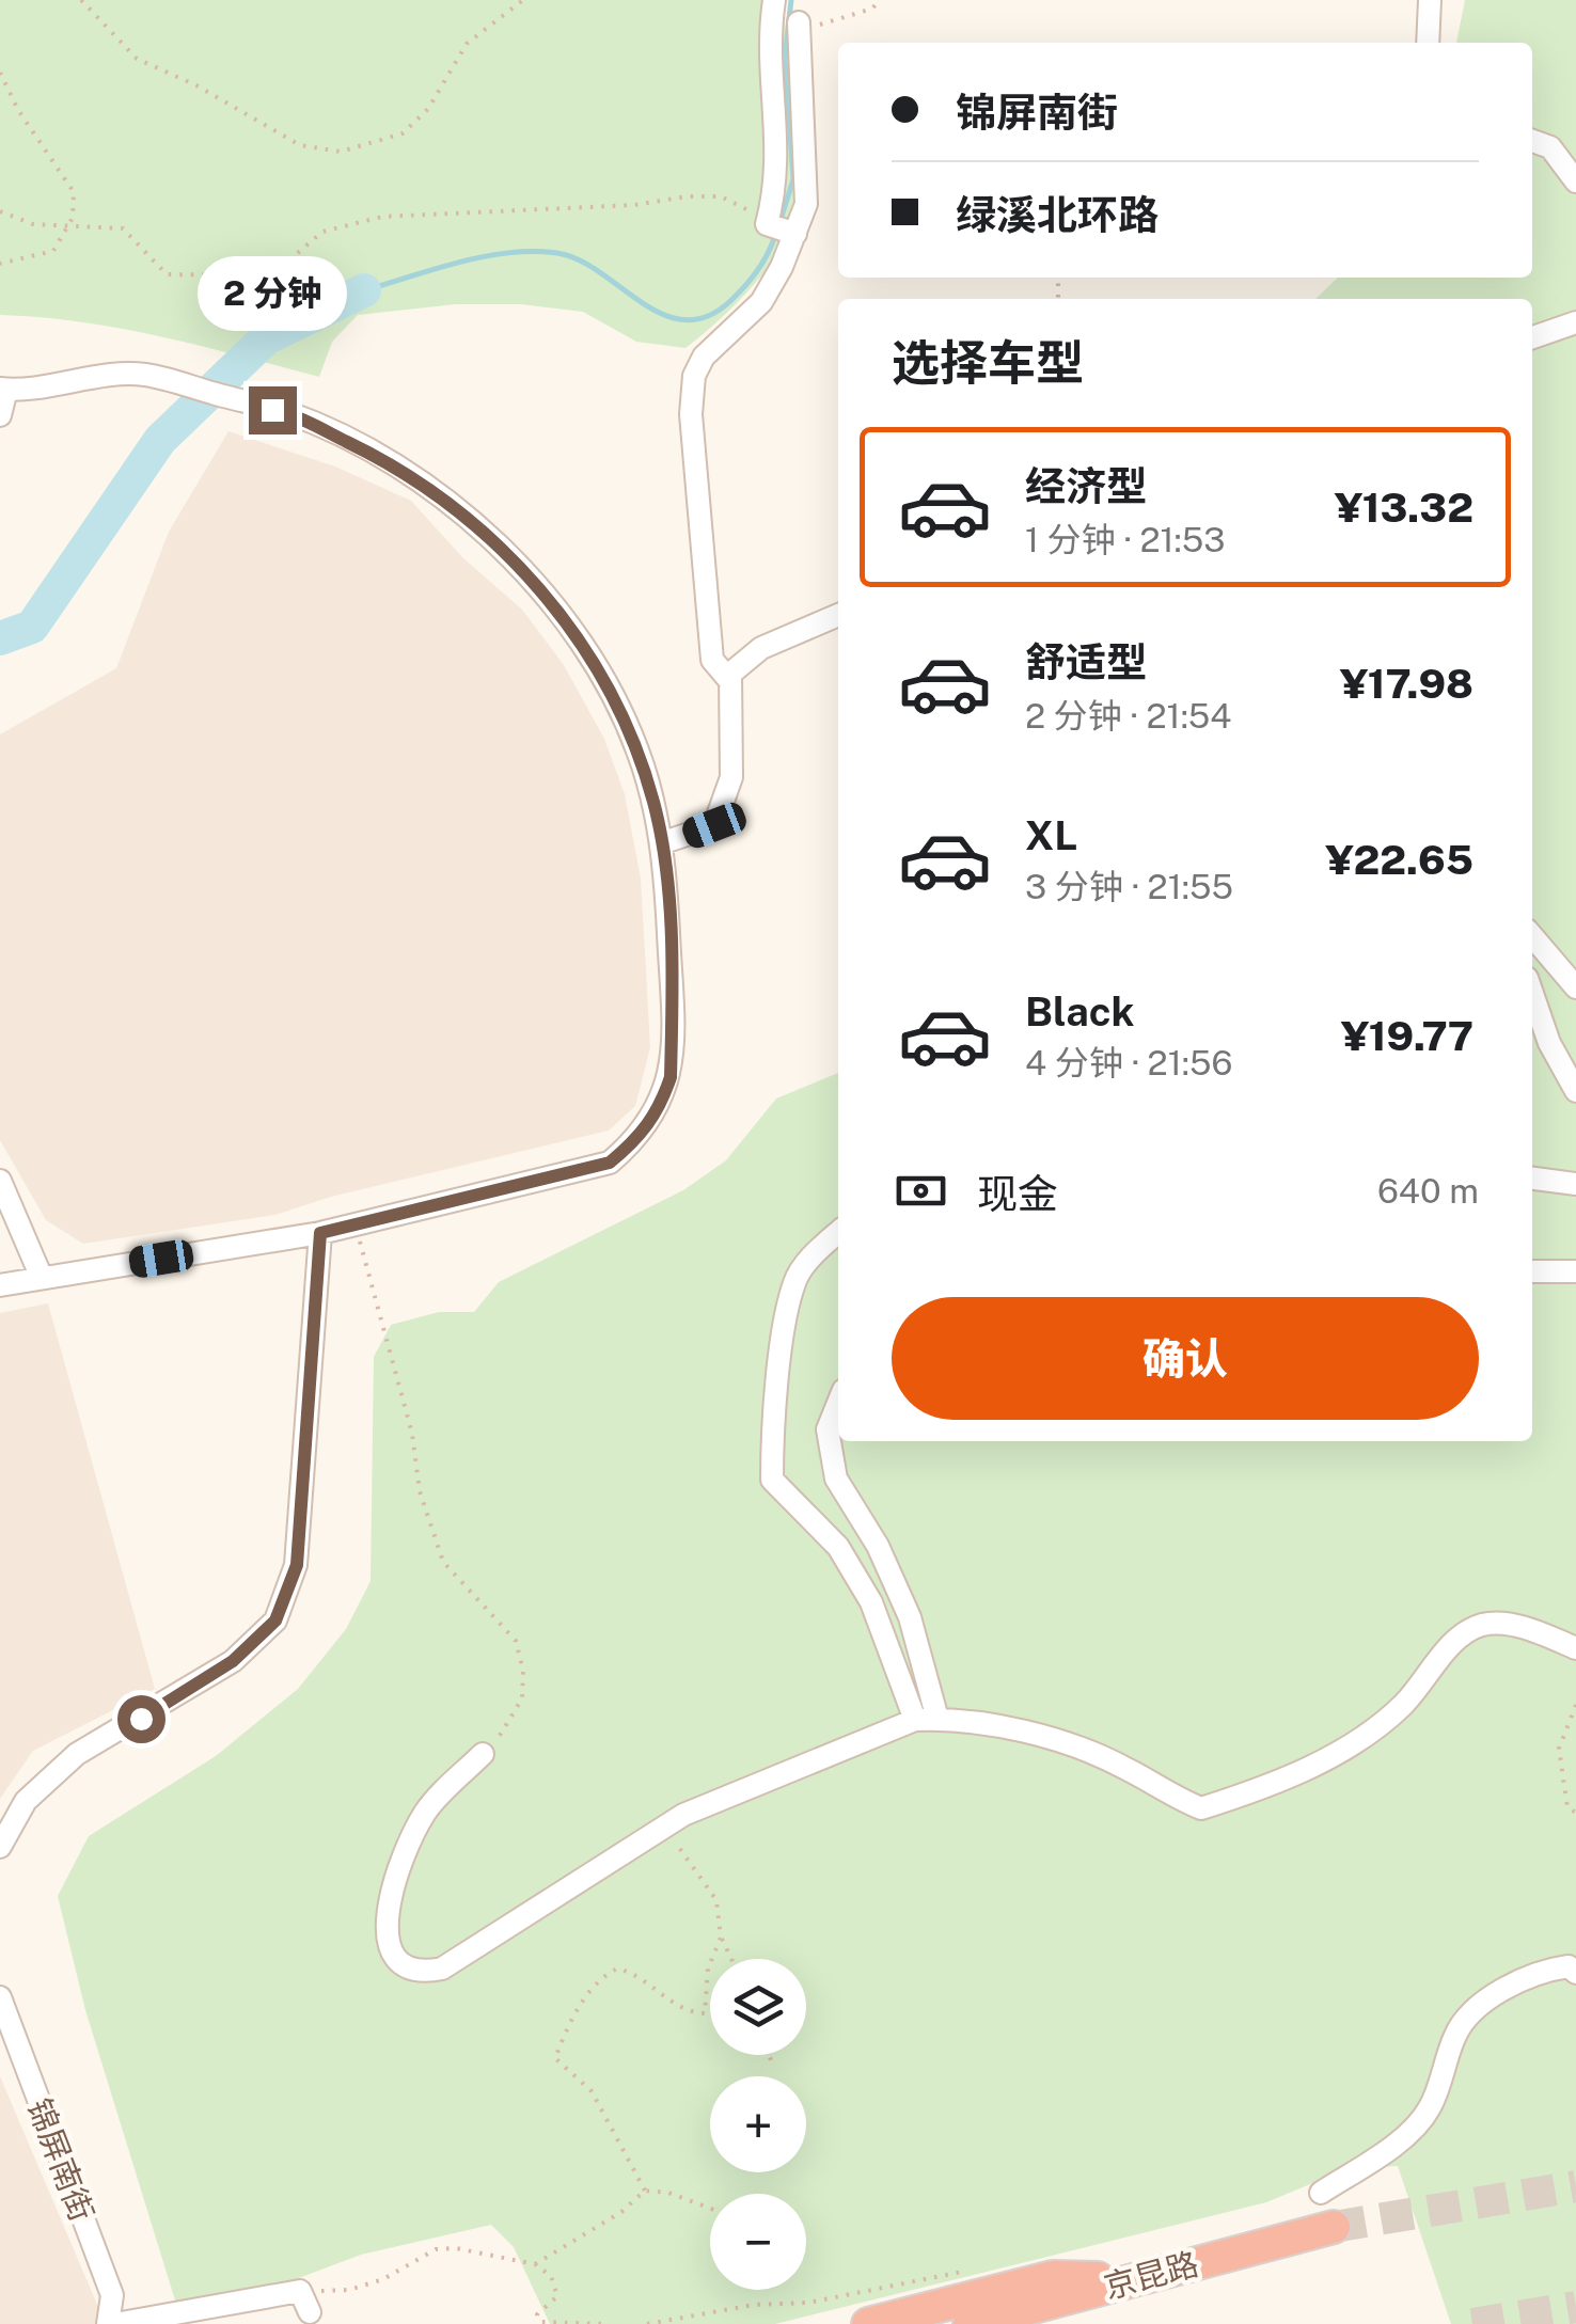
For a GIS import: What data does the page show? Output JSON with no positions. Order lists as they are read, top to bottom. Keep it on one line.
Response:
{"streets":{"highway":["京昆路"],"street":["锦屏南街"]},"page":{"banner":["锦屏南街","绿溪北环路"],"bubble":"2 分钟","heading":"选择车型","list":[{"name":"经济型","note":"1 分钟 · 21:53","value":"¥13.32"},{"name":"舒适型","note":"2 分钟 · 21:54","value":"¥17.98"},{"name":"XL","note":"3 分钟 · 21:55","value":"¥22.65"},{"name":"Black","note":"4 分钟 · 21:56","value":"¥19.77"}],"pay":["现金","640 m"],"buttons":"确认","map_buttons":["+","−"]}}
